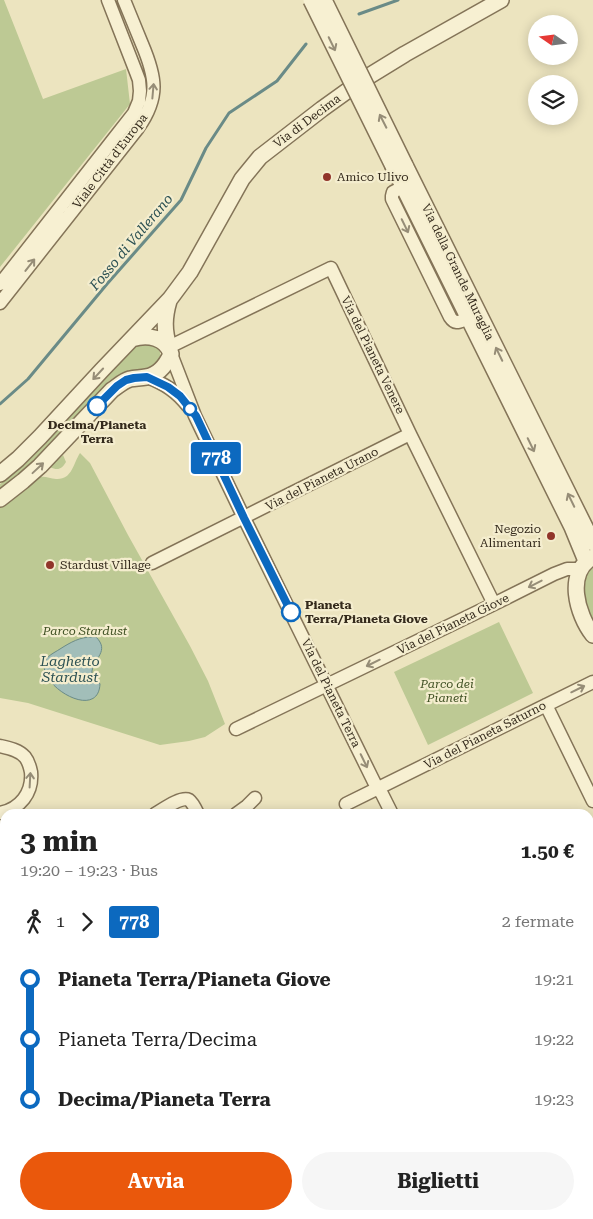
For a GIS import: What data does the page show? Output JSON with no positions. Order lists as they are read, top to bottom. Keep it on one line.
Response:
{"streets":{"street":["Via di Decima","Viale Città d'Europa","Via della Grande Muraglia","Via del Pianeta Venere","Via del Pianeta Urano","Via del Pianeta Giove","Via del Pianeta Terra","Via del Pianeta Saturno"]},"crossings":[["Via di Decima","Via del Pianeta Venere"],["Via di Decima","Via del Pianeta Terra"],["Via della Grande Muraglia","Via del Pianeta Giove"],["Via del Pianeta Venere","Via del Pianeta Urano"],["Via del Pianeta Venere","Via del Pianeta Giove"],["Via del Pianeta Venere","Via del Pianeta Terra"],["Via del Pianeta Urano","Via del Pianeta Terra"],["Via del Pianeta Giove","Via del Pianeta Terra"],["Via del Pianeta Terra","Via del Pianeta Saturno"]],"one_way":["Via del Pianeta Giove"],"water":["Fosso di Vallerano","Laghetto Stardust"],"parks":["Parco Stardust","Parco dei Pianeti"],"places":["Amico Ulivo","Decima/Pianeta Terra","Negozio Alimentari","Stardust Village","Pianeta Terra/Pianeta Giove"],"lines":["bus line 778"],"north":"left","page":{"on_map":"778","heading":["3 min","19:20 – 19:23 · Bus","1.50 €"],"legs":["1","778","2 fermate"],"list":[{"name":"Pianeta Terra/Pianeta Giove","value":"19:21"},{"name":"Pianeta Terra/Decima","value":"19:22"},{"name":"Decima/Pianeta Terra","value":"19:23"}],"buttons":["Avvia","Biglietti"]}}
